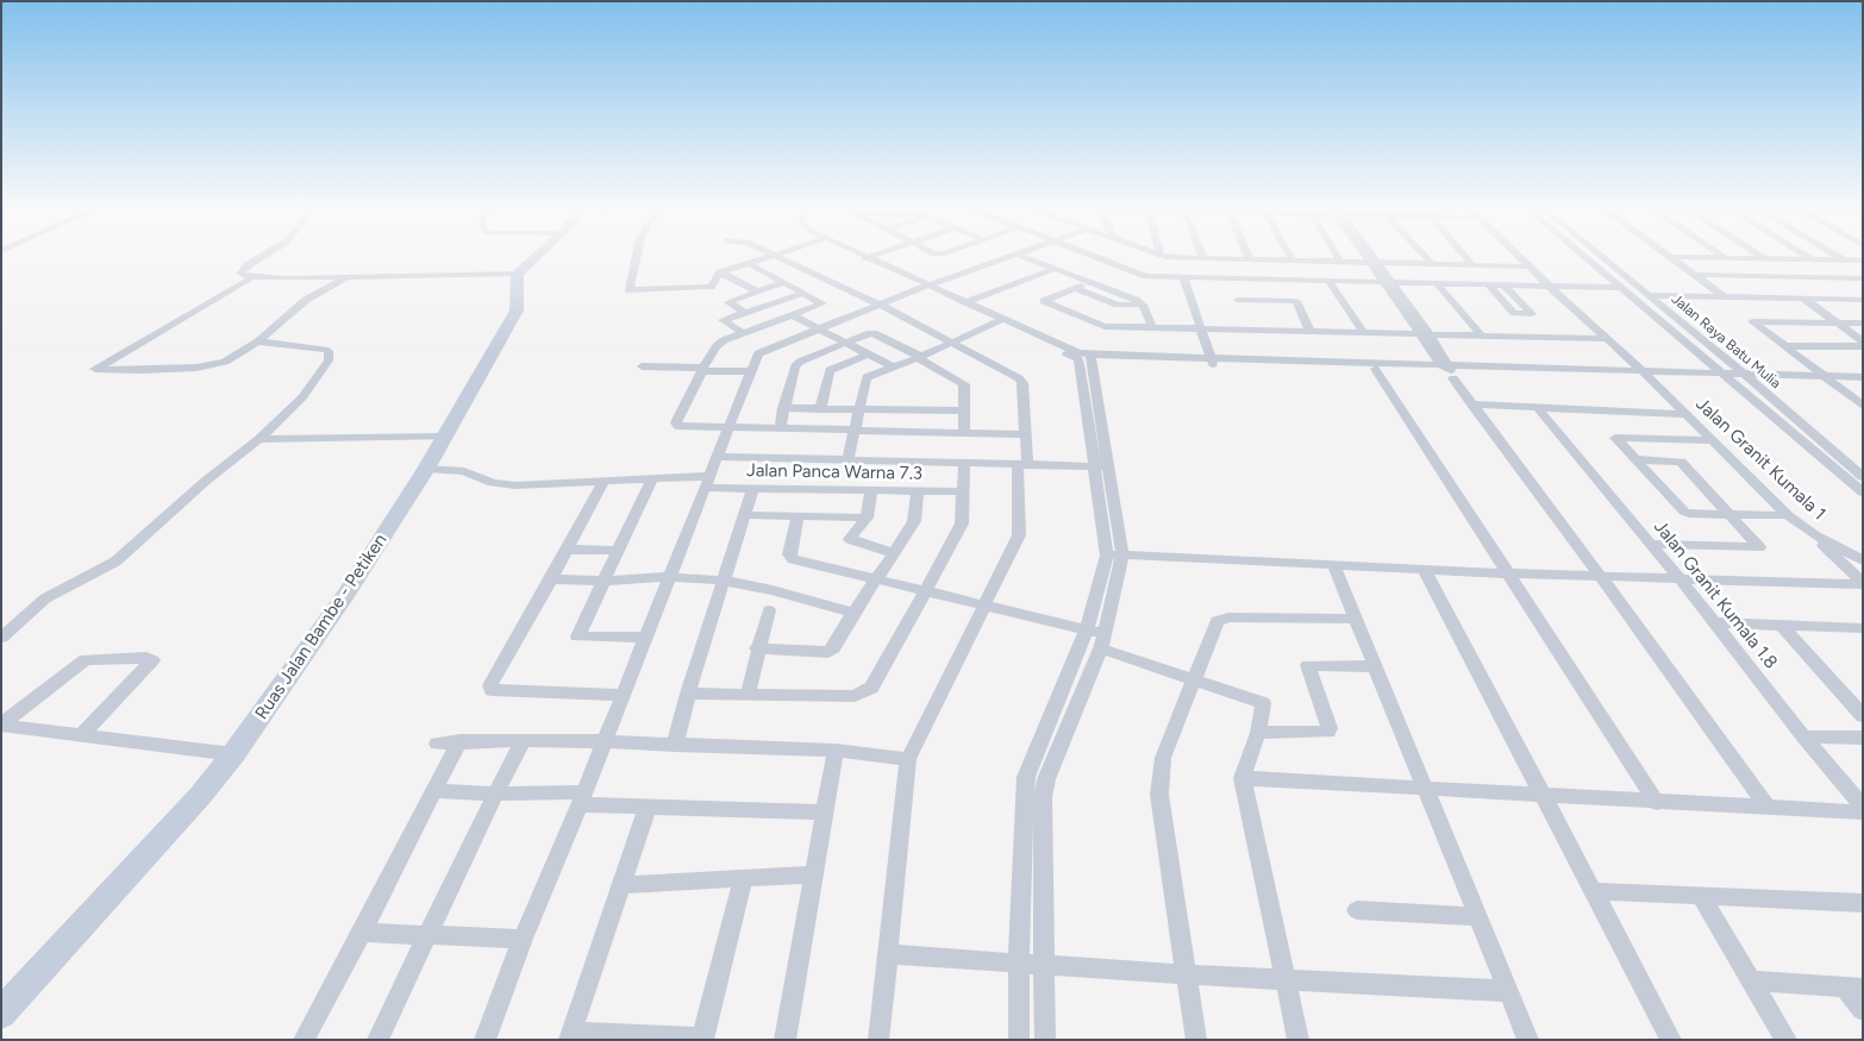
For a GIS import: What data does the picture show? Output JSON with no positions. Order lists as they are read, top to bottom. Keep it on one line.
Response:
{"streets":{"main road":["Ruas Jalan Bambe - Petiken"],"street":["Jalan Raya Batu Mulia","Jalan Granit Kumala 1","Jalan Panca Warna 7.3","Jalan Granit Kumala 1.8"]},"crossings":[["Jalan Panca Warna 7.3","Ruas Jalan Bambe - Petiken"]]}
